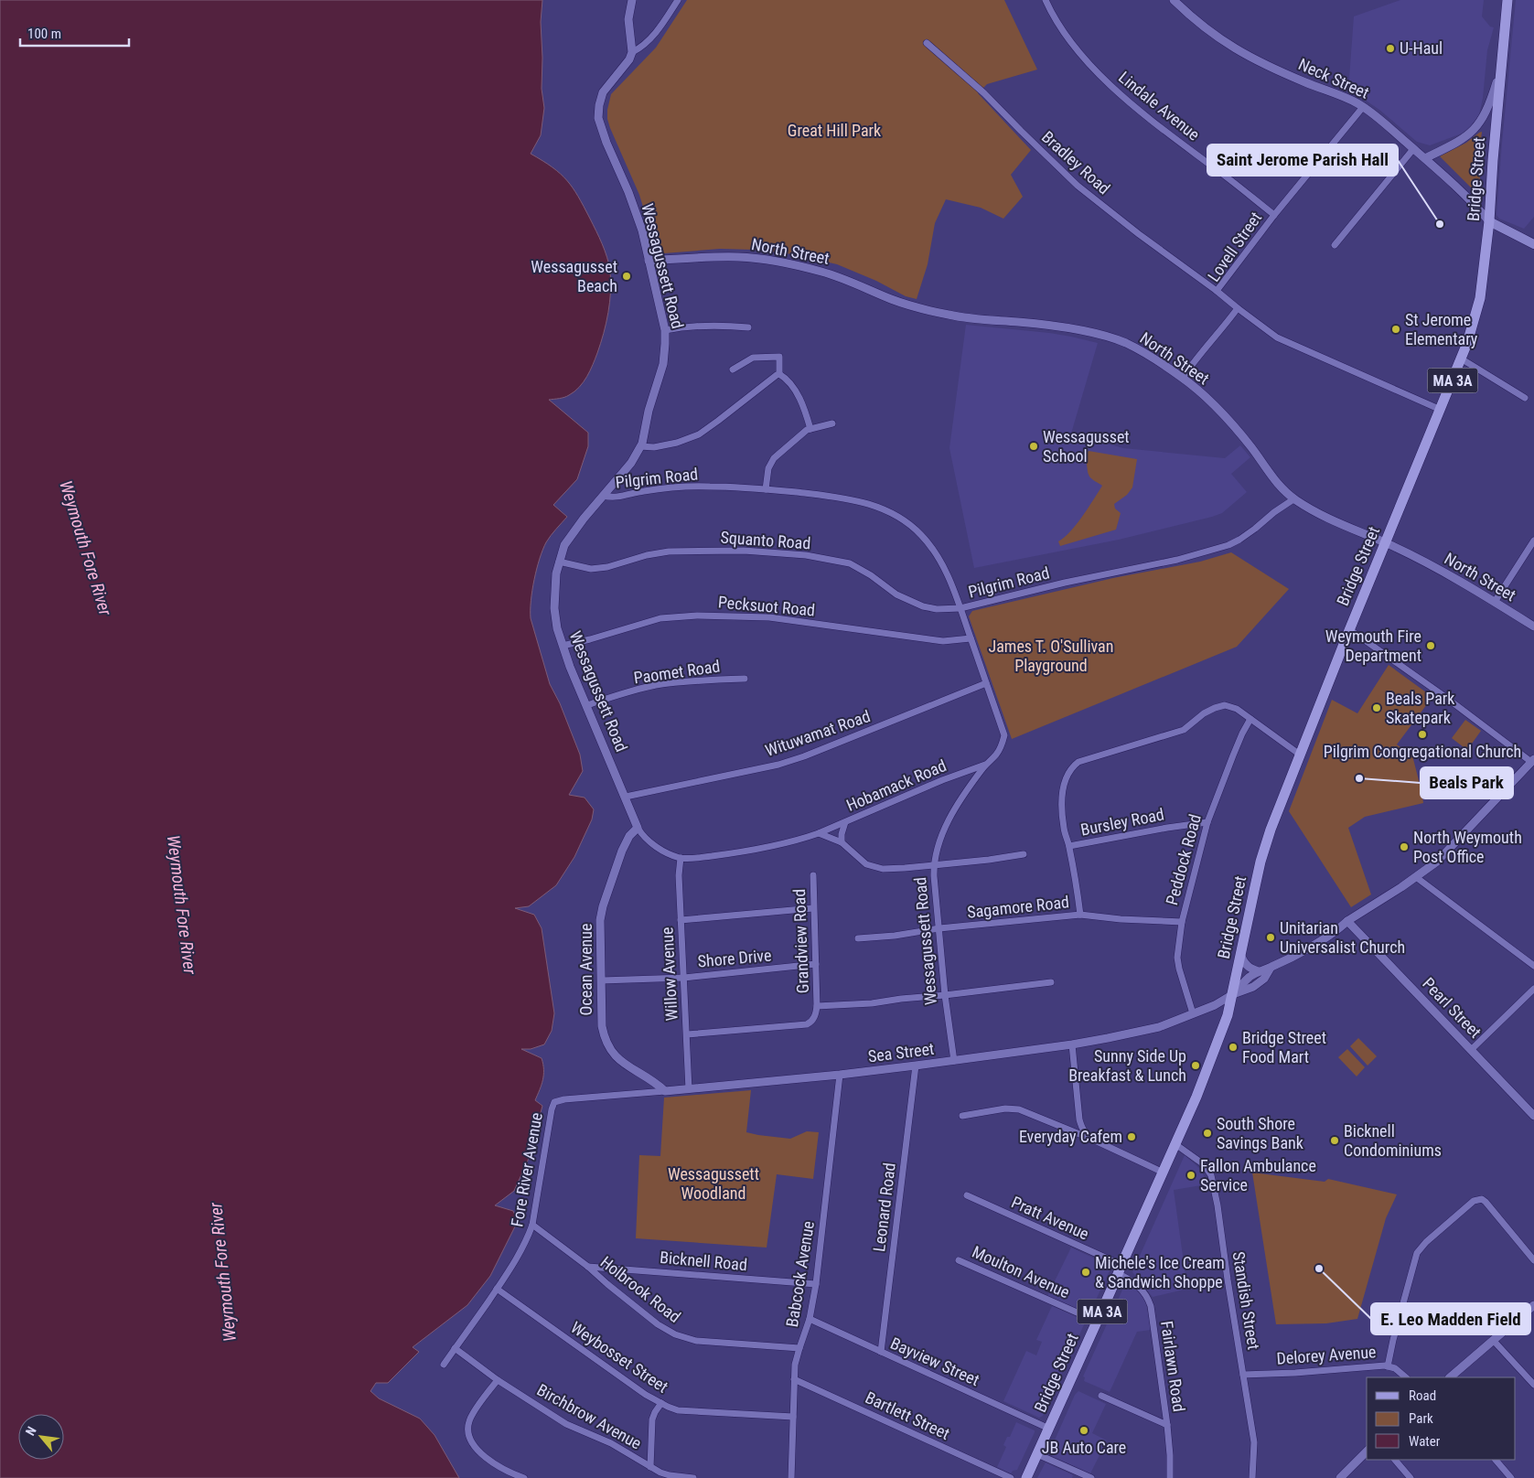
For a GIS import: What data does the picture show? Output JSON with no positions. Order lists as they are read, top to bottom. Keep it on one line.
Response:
{"streets":{"main road":["Bridge Street","MA 3A"],"street":["Neck Street","Lindale Avenue","Bradley Road","Lovell Street","North Street","Wessagussett Road","Pilgrim Road","Squanto Road","Pecksuot Road","Paomet Road","Wituwamat Road","Hobamack Road","Bursley Road","Peddock Road","Sagamore Road","Grandview Road","Shore Drive","Ocean Avenue","Willow Avenue","Pearl Street","Sea Street","Fore River Avenue","Leonard Road","Pratt Avenue","Bicknell Road","Moulton Avenue","Babcock Avenue","Holbrook Road","Standish Street","Delorey Avenue","Weybosset Street","Bayview Street","Fairlawn Road","Bartlett Street","Birchbrow Avenue"]},"crossings":[["Neck Street","Bridge Street"],["Neck Street","Lovell Street"],["Lindale Avenue","Lovell Street"],["Bradley Road","Lovell Street"],["Bridge Street","Lovell Street"],["Bridge Street","North Street"],["Bridge Street","Sea Street"],["Bridge Street","Pratt Avenue"],["Bridge Street","Moulton Avenue"],["Bridge Street","Standish Street"],["Bridge Street","Bayview Street"],["Bridge Street","Fairlawn Road"],["North Street","Wessagussett Road"],["North Street","Pilgrim Road"],["Wessagussett Road","Pilgrim Road"],["Wessagussett Road","Squanto Road"],["Wessagussett Road","Pecksuot Road"],["Wessagussett Road","Paomet Road"],["Wessagussett Road","Wituwamat Road"],["Wessagussett Road","Hobamack Road"],["Wessagussett Road","Sagamore Road"],["Wessagussett Road","Ocean Avenue"],["Wessagussett Road","Willow Avenue"],["Wessagussett Road","Sea Street"],["Pilgrim Road","Squanto Road"],["Bursley Road","Peddock Road"],["Peddock Road","Sagamore Road"],["Peddock Road","Sea Street"],["Grandview Road","Shore Drive"],["Shore Drive","Ocean Avenue"],["Shore Drive","Willow Avenue"],["Ocean Avenue","Sea Street"],["Willow Avenue","Sea Street"],["Pearl Street","Sea Street"],["Sea Street","Fore River Avenue"],["Sea Street","Leonard Road"],["Sea Street","Babcock Avenue"],["Fore River Avenue","Holbrook Road"],["Fore River Avenue","Weybosset Street"],["Fore River Avenue","Birchbrow Avenue"],["Leonard Road","Bayview Street"],["Pratt Avenue","Fairlawn Road"],["Bicknell Road","Babcock Avenue"],["Bicknell Road","Holbrook Road"],["Babcock Avenue","Holbrook Road"],["Babcock Avenue","Weybosset Street"],["Babcock Avenue","Bayview Street"],["Babcock Avenue","Bartlett Street"],["Standish Street","Delorey Avenue"]],"water":["Weymouth Fore River"],"parks":["Great Hill Park","James T. O'Sullivan Playground","Wessagussett Woodland"],"places":["U-Haul","Saint Jerome Parish Hall","Wessagusset Beach","St Jerome Elementary","Wessagusset School","Weymouth Fire Department","Beals Park Skatepark","Pilgrim Congregational Church","Beals Park","North Weymouth Post Office","Unitarian Universalist Church","Bridge Street Food Mart","Sunny Side Up Breakfast & Lunch","South Shore Savings Bank","Everyday Cafem","Bicknell Condominiums","Fallon Ambulance Service","E. Leo Madden Field","Michele's Ice Cream & Sandwich Shoppe","JB Auto Care"],"legend":["Road","Park","Water"],"scale_bar":"100 m","north":"top left"}
